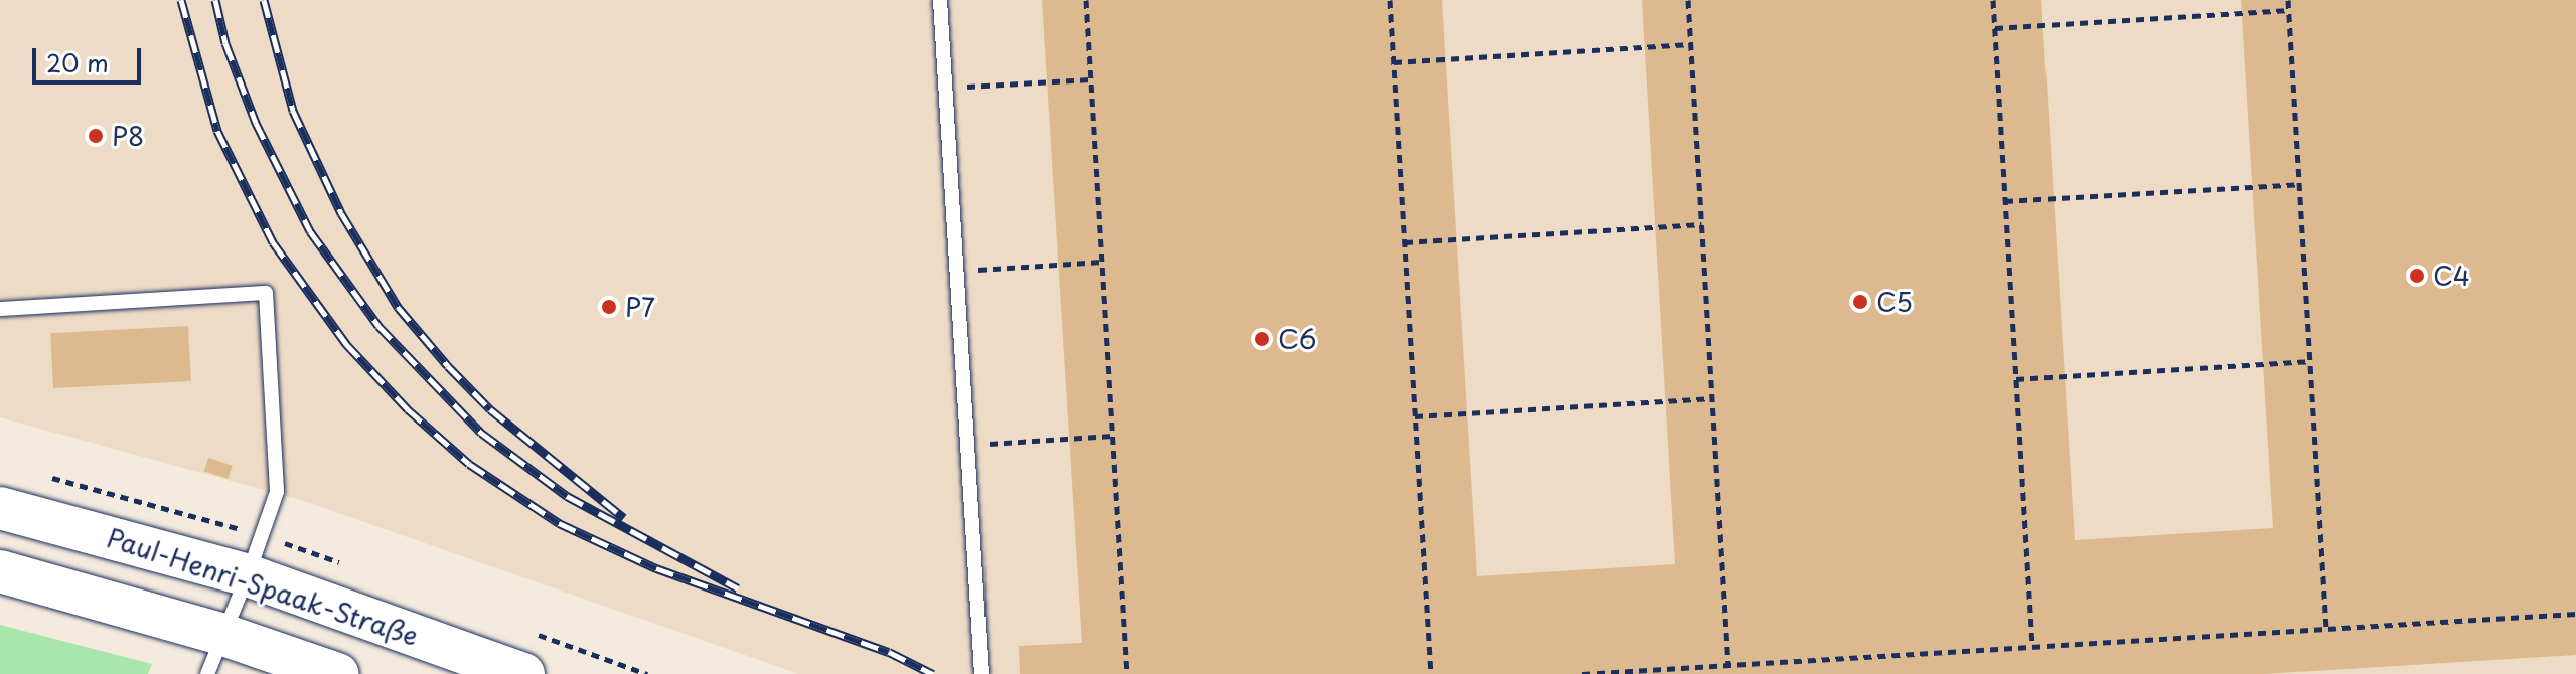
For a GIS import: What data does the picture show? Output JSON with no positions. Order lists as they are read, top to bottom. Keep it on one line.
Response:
{"streets":{"main road":["Paul-Henri-Spaak-Straße"]},"places":["P8","C4","C5","P7","C6"],"scale_bar":"20 m"}
